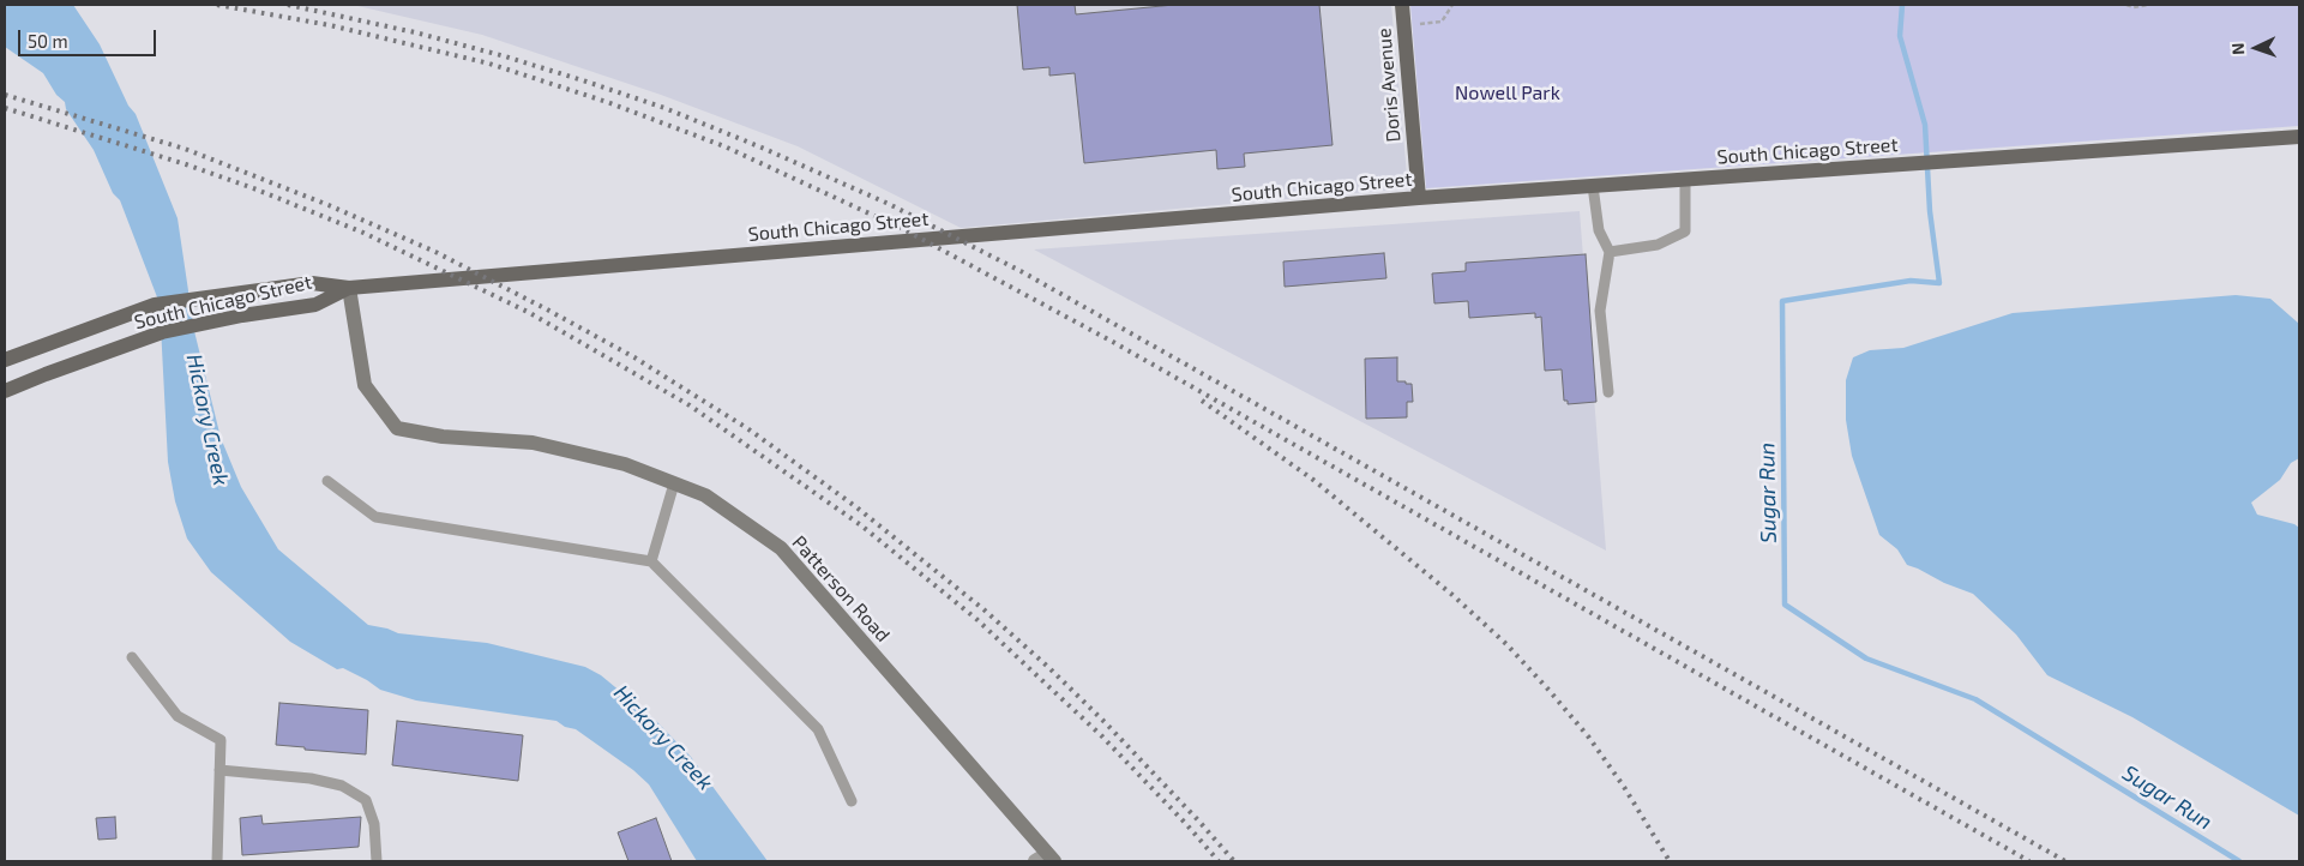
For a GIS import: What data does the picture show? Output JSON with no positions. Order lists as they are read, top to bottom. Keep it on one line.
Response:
{"streets":{"main road":["Doris Avenue","South Chicago Street"],"street":["Patterson Road"]},"crossings":[["Doris Avenue","South Chicago Street"],["South Chicago Street","Patterson Road"]],"water":["Hickory Creek","Sugar Run"],"parks":["Nowell Park"],"scale_bar":"50 m","north":"left"}
